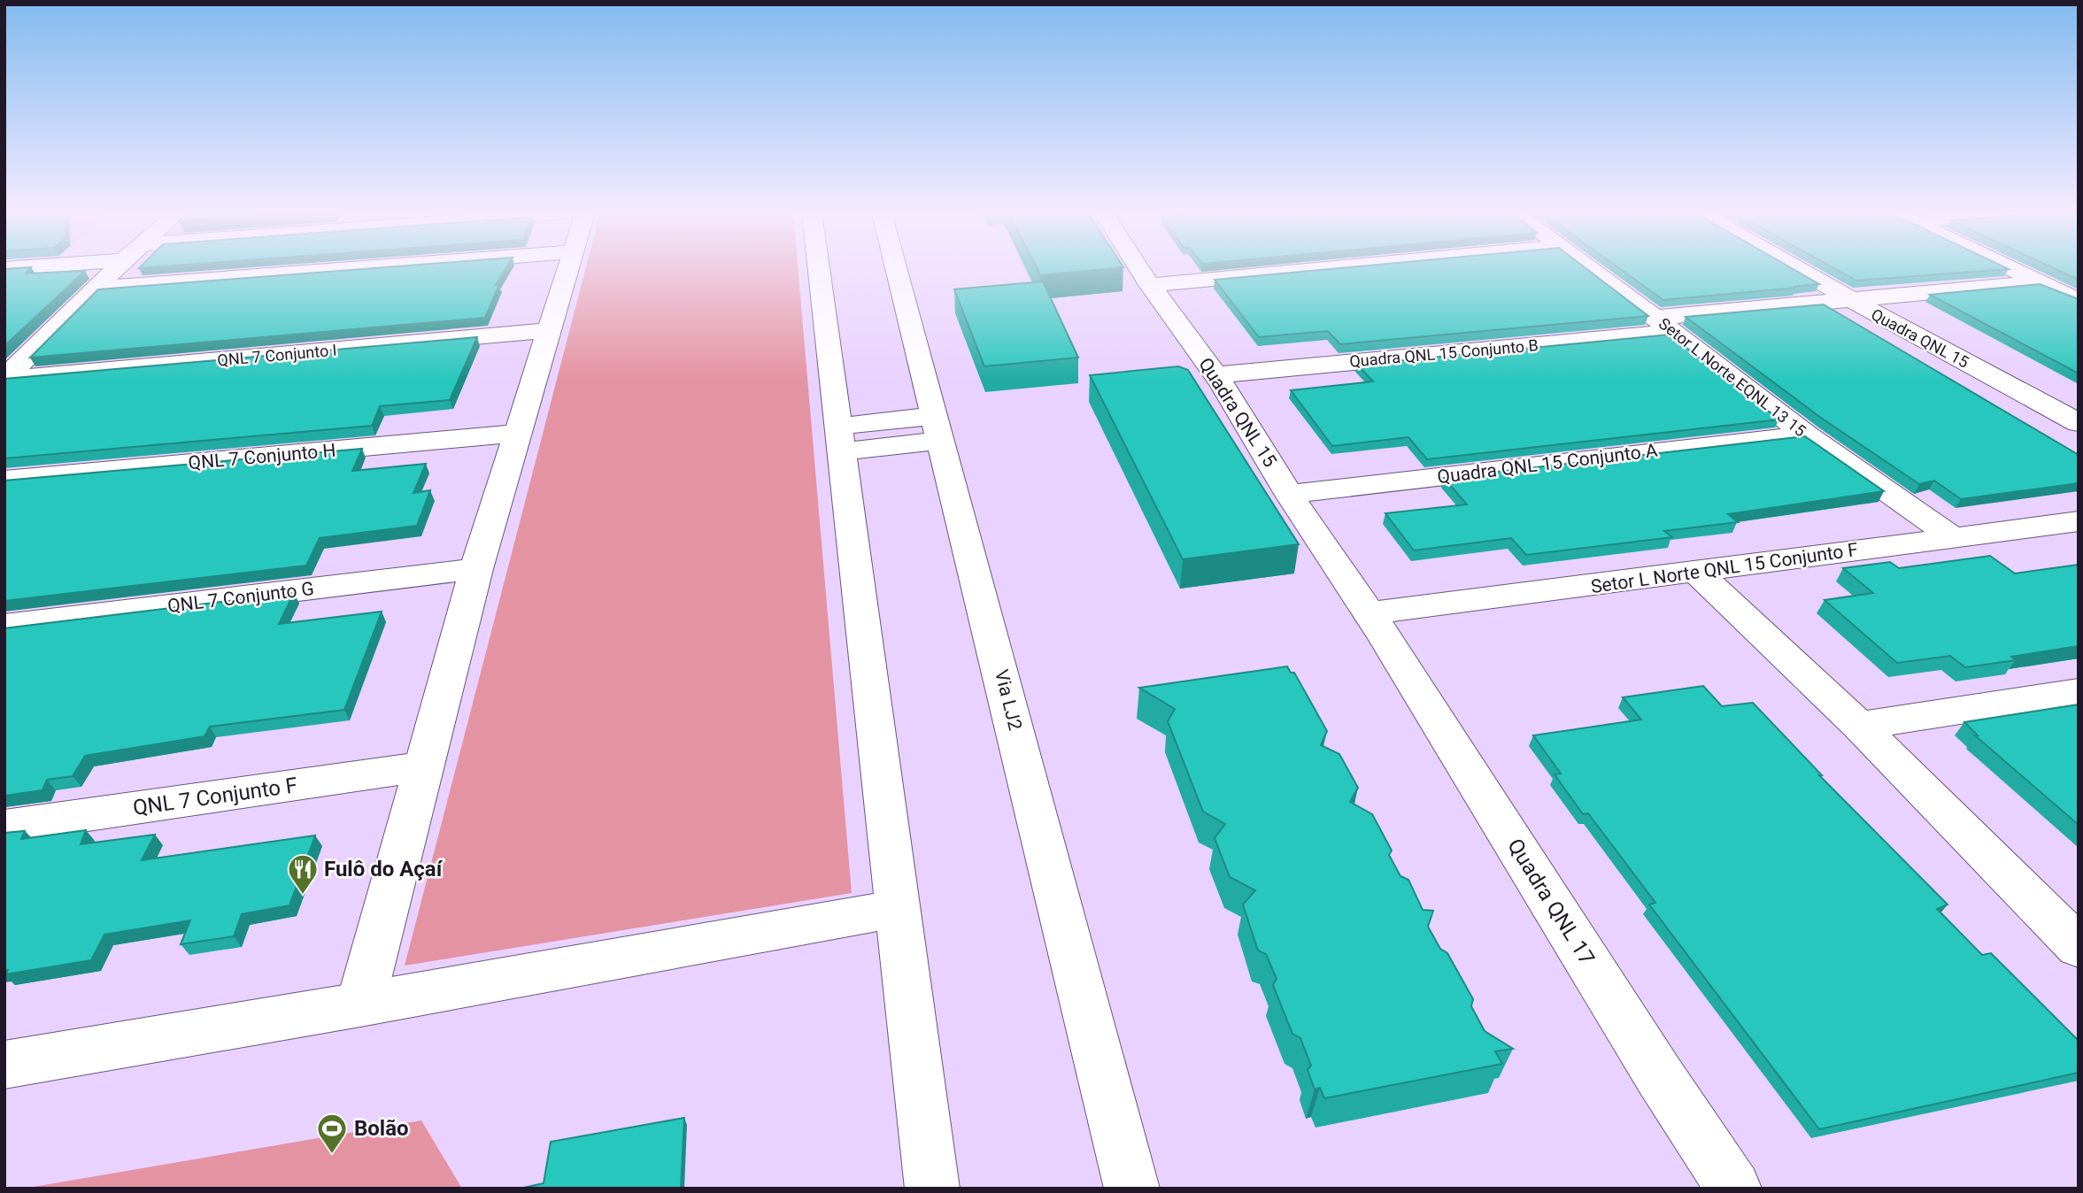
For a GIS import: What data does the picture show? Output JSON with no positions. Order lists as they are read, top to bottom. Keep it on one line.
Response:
{"streets":{"street":["Quadra QNL 15","Quadra QNL 15 Conjunto B","QNL 7 Conjunto I","Setor L Norte EQNL 13 15","QNL 7 Conjunto H","Quadra QNL 15 Conjunto A","Setor L Norte QNL 15 Conjunto F","QNL 7 Conjunto G","Via LJ2","QNL 7 Conjunto F","Quadra QNL 17"]},"crossings":[["Quadra QNL 15","Quadra QNL 15 Conjunto B"],["Quadra QNL 15","Quadra QNL 15 Conjunto A"],["Quadra QNL 15","Setor L Norte QNL 15 Conjunto F"],["Quadra QNL 15","Quadra QNL 17"],["Quadra QNL 15 Conjunto B","Setor L Norte EQNL 13 15"],["Setor L Norte EQNL 13 15","Quadra QNL 15 Conjunto A"],["Setor L Norte EQNL 13 15","Setor L Norte QNL 15 Conjunto F"],["Setor L Norte QNL 15 Conjunto F","Quadra QNL 17"]],"places":{"restaurant":["Fulô do Açaí"],"sports":["Bolão"]}}
